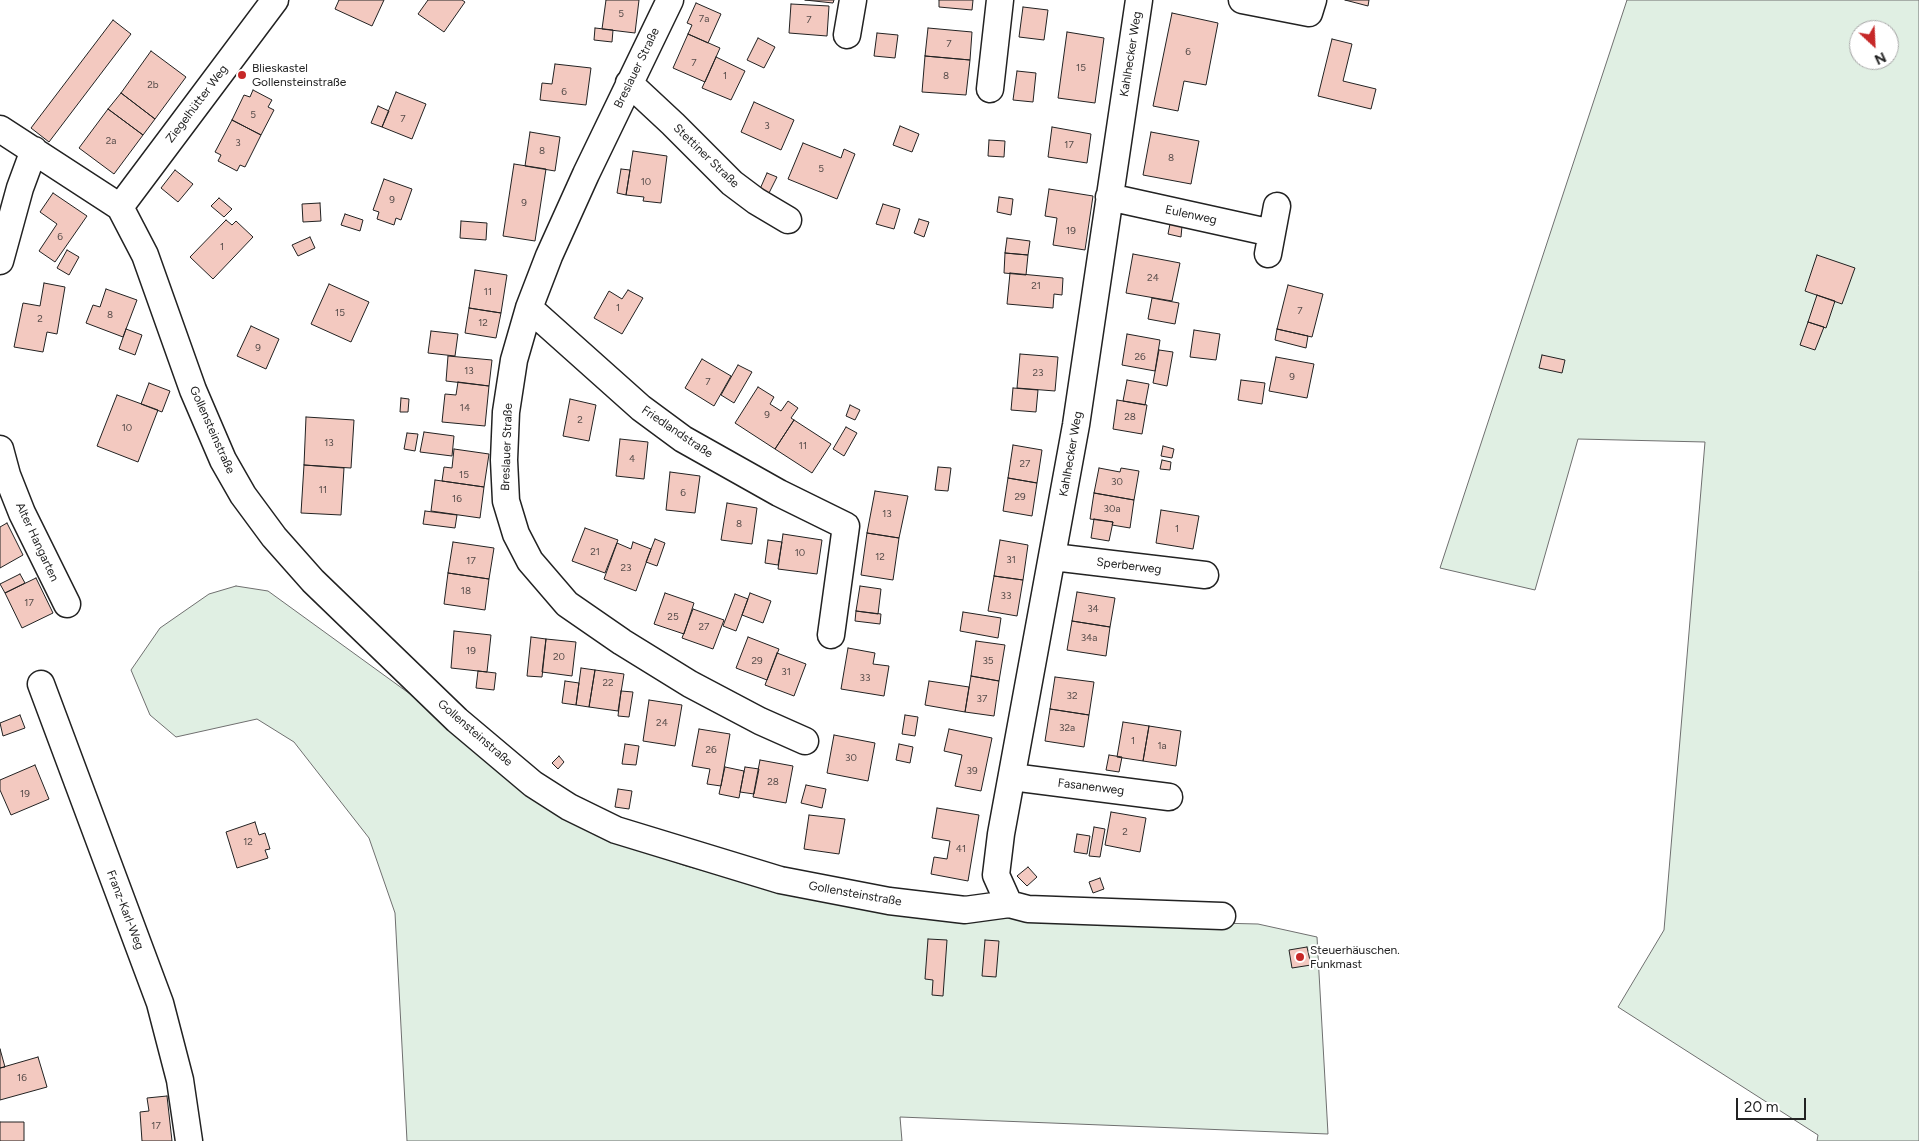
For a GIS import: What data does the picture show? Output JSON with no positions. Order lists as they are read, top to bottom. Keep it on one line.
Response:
{"streets":{"street":["Kahlhecker Weg","Breslauer Straße","Ziegelhütter Weg","Stettiner Straße","Eulenweg","Gollensteinstraße","Friedlandstraße","Alter Hangarten","Sperberweg","Fasanenweg","Franz-Karl-Weg"]},"crossings":[["Kahlhecker Weg","Eulenweg"],["Kahlhecker Weg","Gollensteinstraße"],["Kahlhecker Weg","Sperberweg"],["Kahlhecker Weg","Fasanenweg"],["Breslauer Straße","Stettiner Straße"],["Breslauer Straße","Friedlandstraße"],["Ziegelhütter Weg","Gollensteinstraße"]],"places":["Blieskastel Gollensteinstraße","Steuerhäuschen. Funkmast"],"house_numbers":["5","7a","7","7","6","7","15","1","8","2b","6","5","7","3","2a","3","17","8","8","5","10","9","9","19","6","1","24","21","11","1","7","15","8","2","12","9","26","13","23","9","7","14","9","28","2","10","13","11","4","27","15","30","11","6","29","16","30a","13","8","1","21","10","12","31","17","23","18","33","17","34","25","27","34a","19","20","29","35","31","33","22","32","37","24","32a","1","1a","26","30","39","28","19","2","12","41","16","17"],"scale_bar":"20 m","north":"bottom right"}
